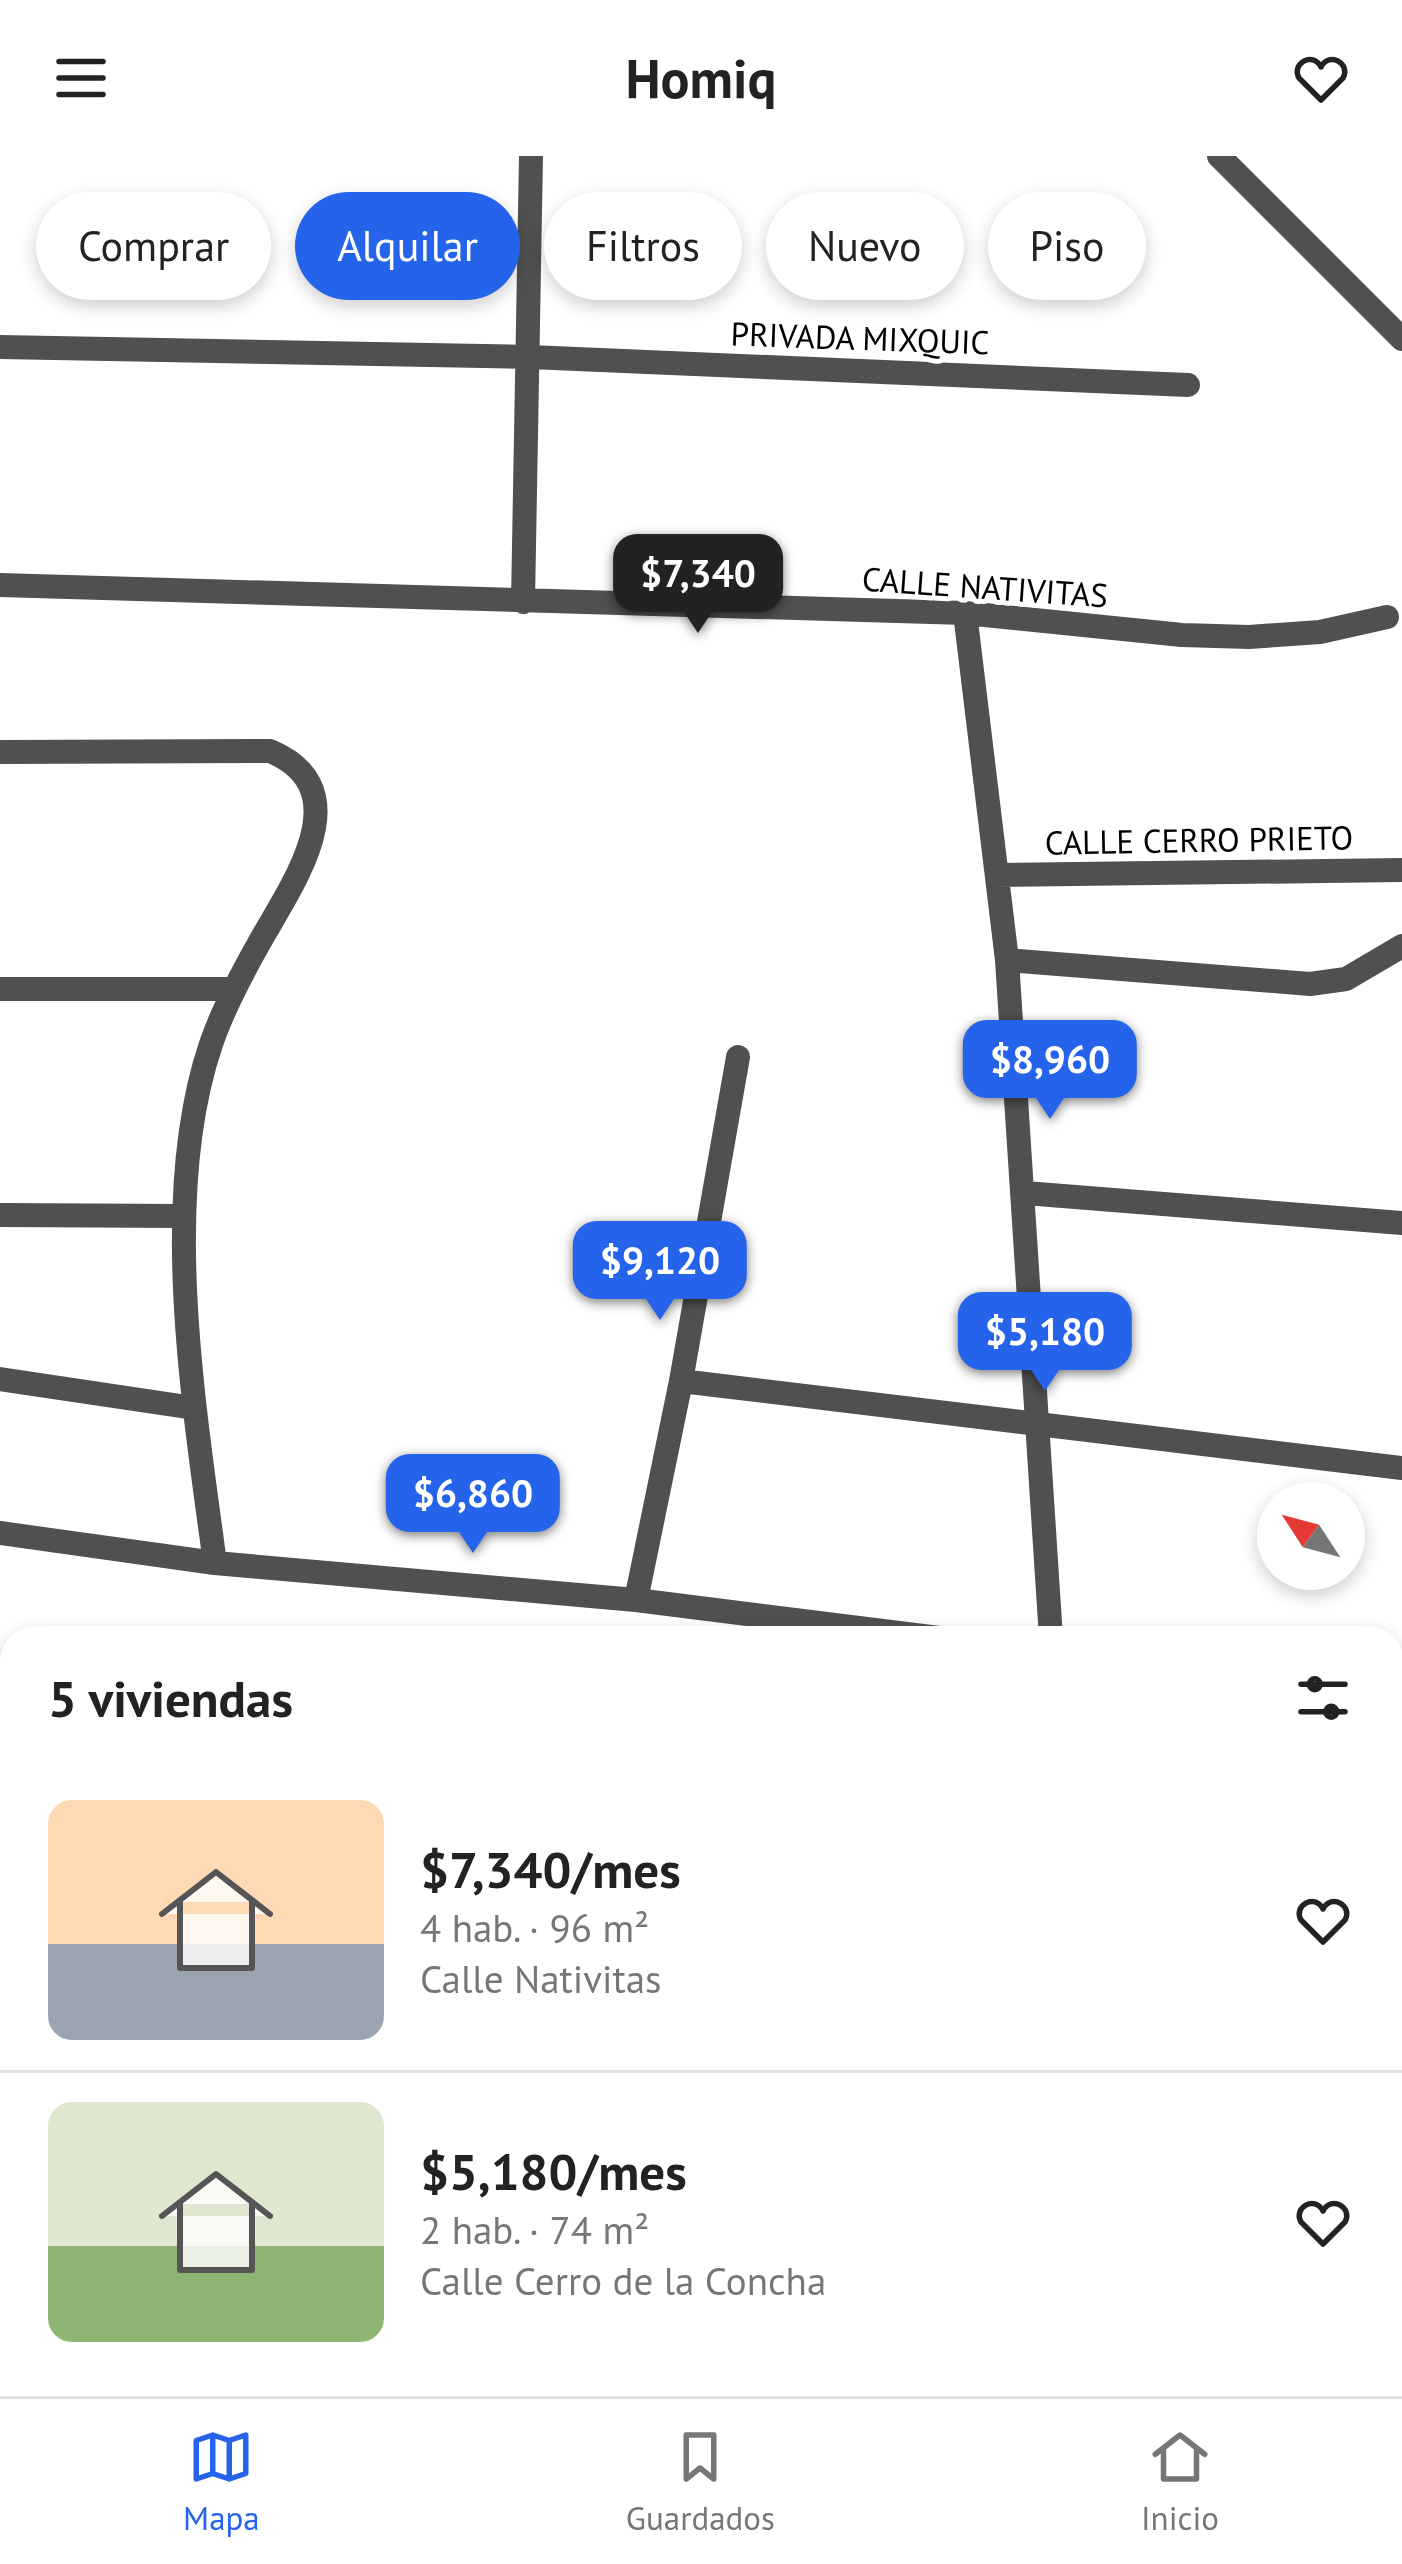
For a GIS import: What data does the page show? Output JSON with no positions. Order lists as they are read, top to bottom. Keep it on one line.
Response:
{"streets":{"street":["PRIVADA MIXQUIC","CALLE NATIVITAS","CALLE CERRO PRIETO"]},"north":"top left","page":{"header":"Homiq","chip":["Comprar","Alquilar","Filtros","Nuevo","Piso"],"price":["$7,340","$8,960","$9,120","$5,180","$6,860"],"heading":"5 viviendas","list":[{"name":"$7,340/mes","note":"4 hab. · 96 m² · Calle Nativitas"},{"name":"$5,180/mes","note":"2 hab. · 74 m² · Calle Cerro de la Concha"}],"tabs":["Mapa","Guardados","Inicio"]}}
